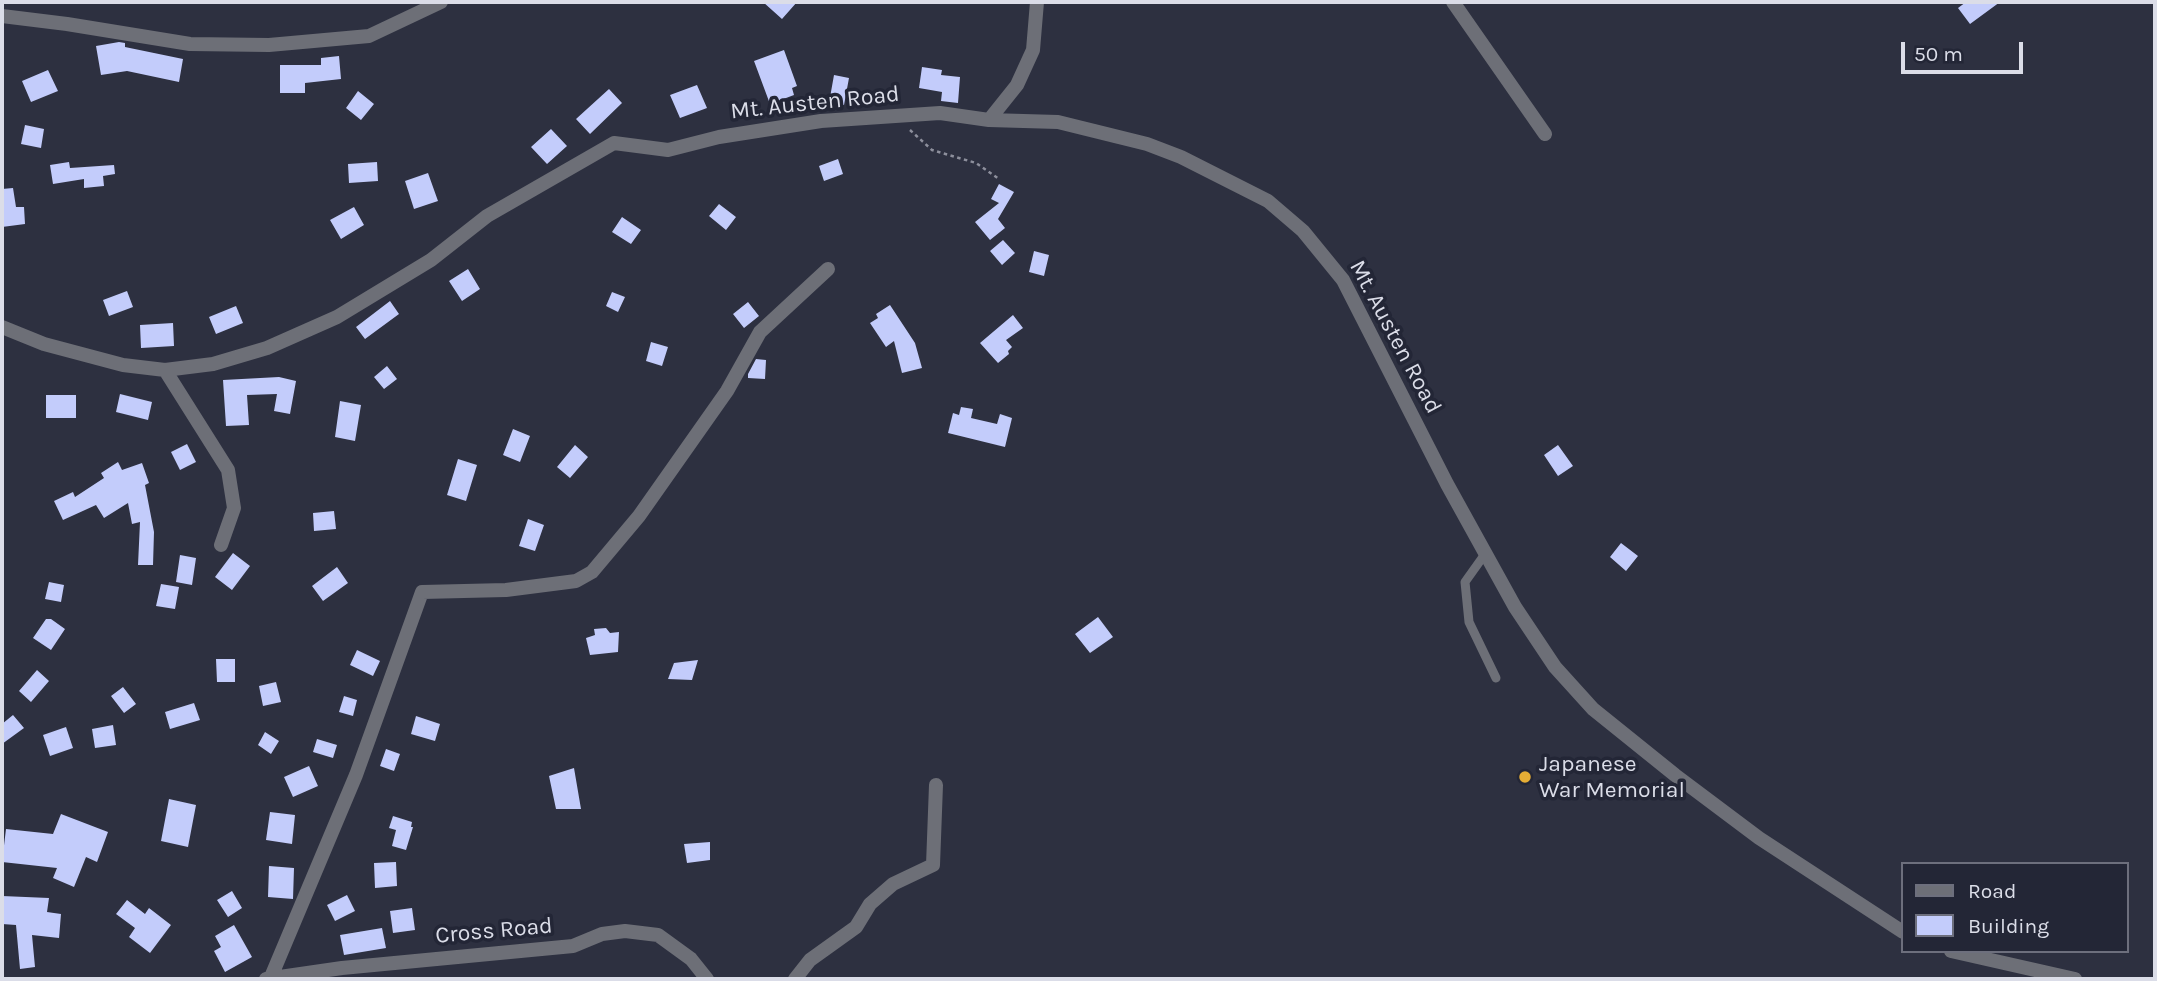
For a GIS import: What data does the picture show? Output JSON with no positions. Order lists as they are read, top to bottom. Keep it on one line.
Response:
{"streets":{"street":["Mt. Austen Road","Cross Road"]},"places":["Japanese War Memorial"],"legend":["Road","Building"],"scale_bar":"50 m"}
